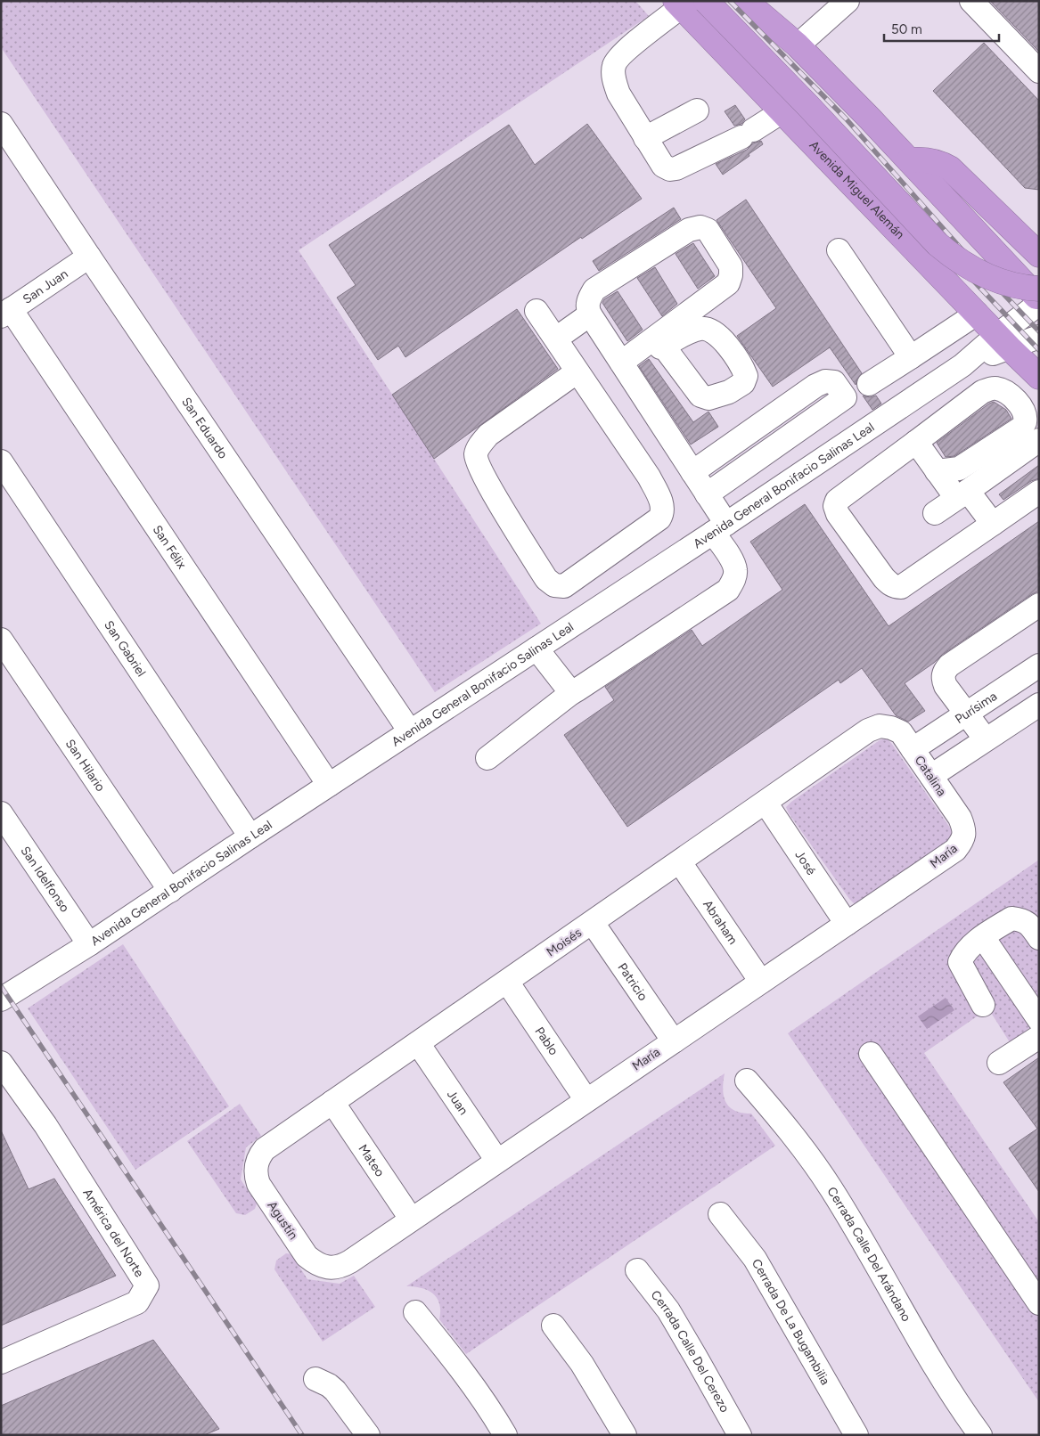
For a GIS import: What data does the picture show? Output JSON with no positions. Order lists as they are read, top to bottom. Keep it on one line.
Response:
{"streets":{"highway":["Avenida Miguel Alemán"],"street":["San Juan","San Eduardo","Avenida General Bonifacio Salinas Leal","San Félix","San Gabriel","Purísima","San Hilario","Catalina","María","José","San Idelfonso","Abraham","Moisés","Patricio","Pablo","Juan","Mateo","Agustín","América del Norte","Cerrada Calle Del Arándano","Cerrada De La Bugambilia","Cerrada Calle Del Cerezo"]},"crossings":[["Avenida Miguel Alemán","Avenida General Bonifacio Salinas Leal"],["San Juan","San Eduardo"],["San Juan","San Félix"],["San Eduardo","Avenida General Bonifacio Salinas Leal"],["Avenida General Bonifacio Salinas Leal","San Félix"],["Avenida General Bonifacio Salinas Leal","San Gabriel"],["Avenida General Bonifacio Salinas Leal","San Hilario"],["Avenida General Bonifacio Salinas Leal","San Idelfonso"],["Purísima","Catalina"],["Catalina","María"],["Catalina","Moisés"],["María","José"],["María","Abraham"],["María","Patricio"],["María","Pablo"],["María","Juan"],["María","Mateo"],["María","Agustín"],["José","Moisés"],["Abraham","Moisés"],["Moisés","Patricio"],["Moisés","Pablo"],["Moisés","Juan"],["Moisés","Mateo"],["Moisés","Agustín"]],"scale_bar":"50 m"}
